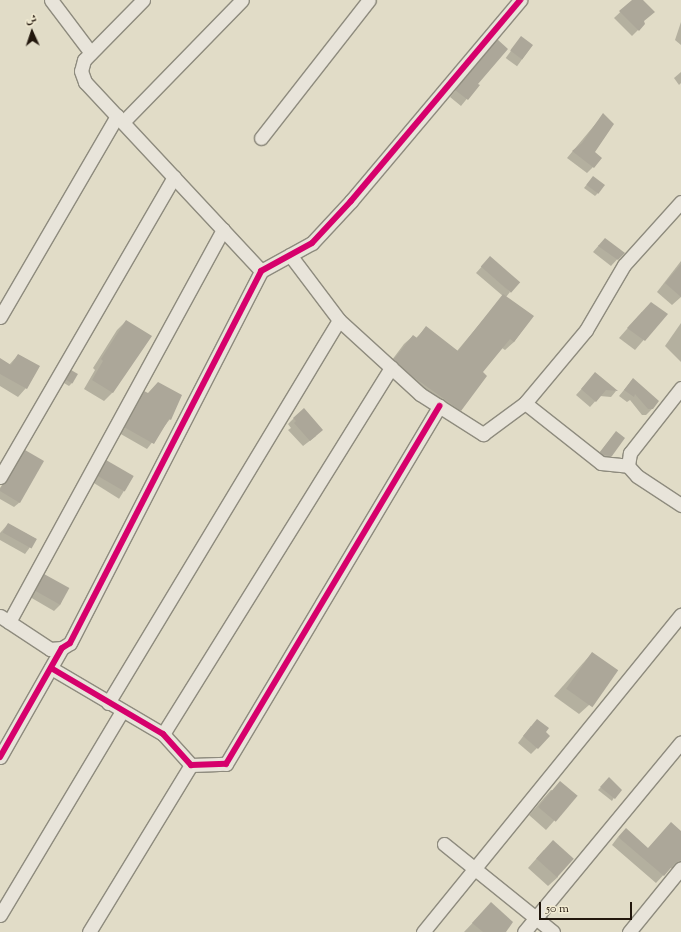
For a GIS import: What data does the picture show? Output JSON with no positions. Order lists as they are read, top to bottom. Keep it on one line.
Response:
{"scale_bar":"50 m","north":"top"}
